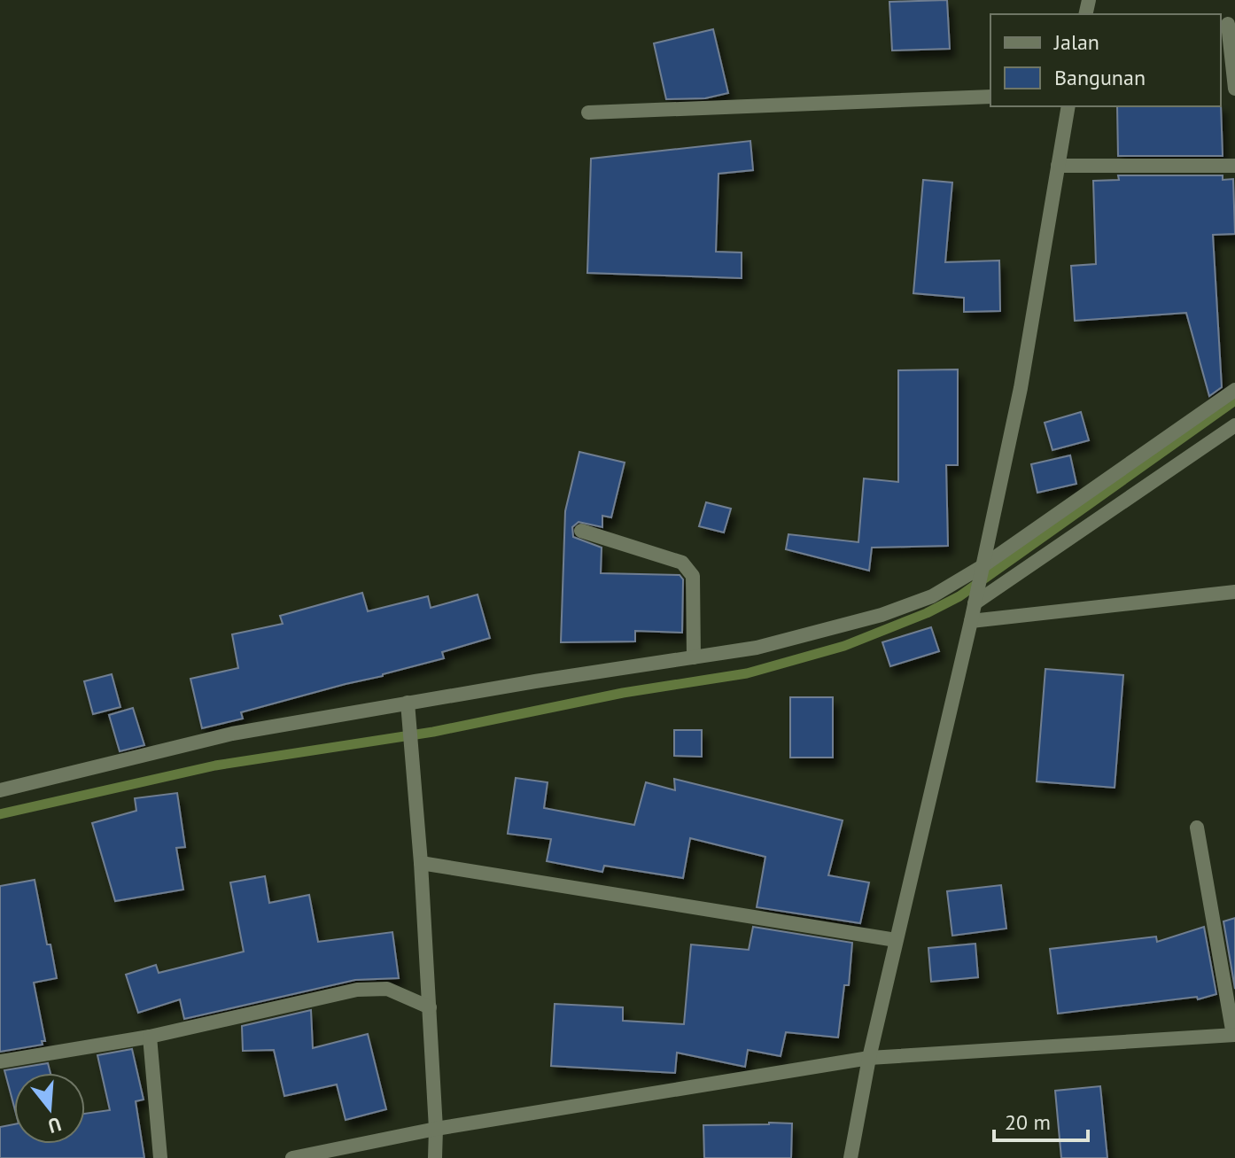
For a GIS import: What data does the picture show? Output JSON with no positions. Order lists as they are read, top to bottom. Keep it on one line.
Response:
{"legend":["Jalan","Bangunan"],"scale_bar":"20 m","north":"bottom"}
